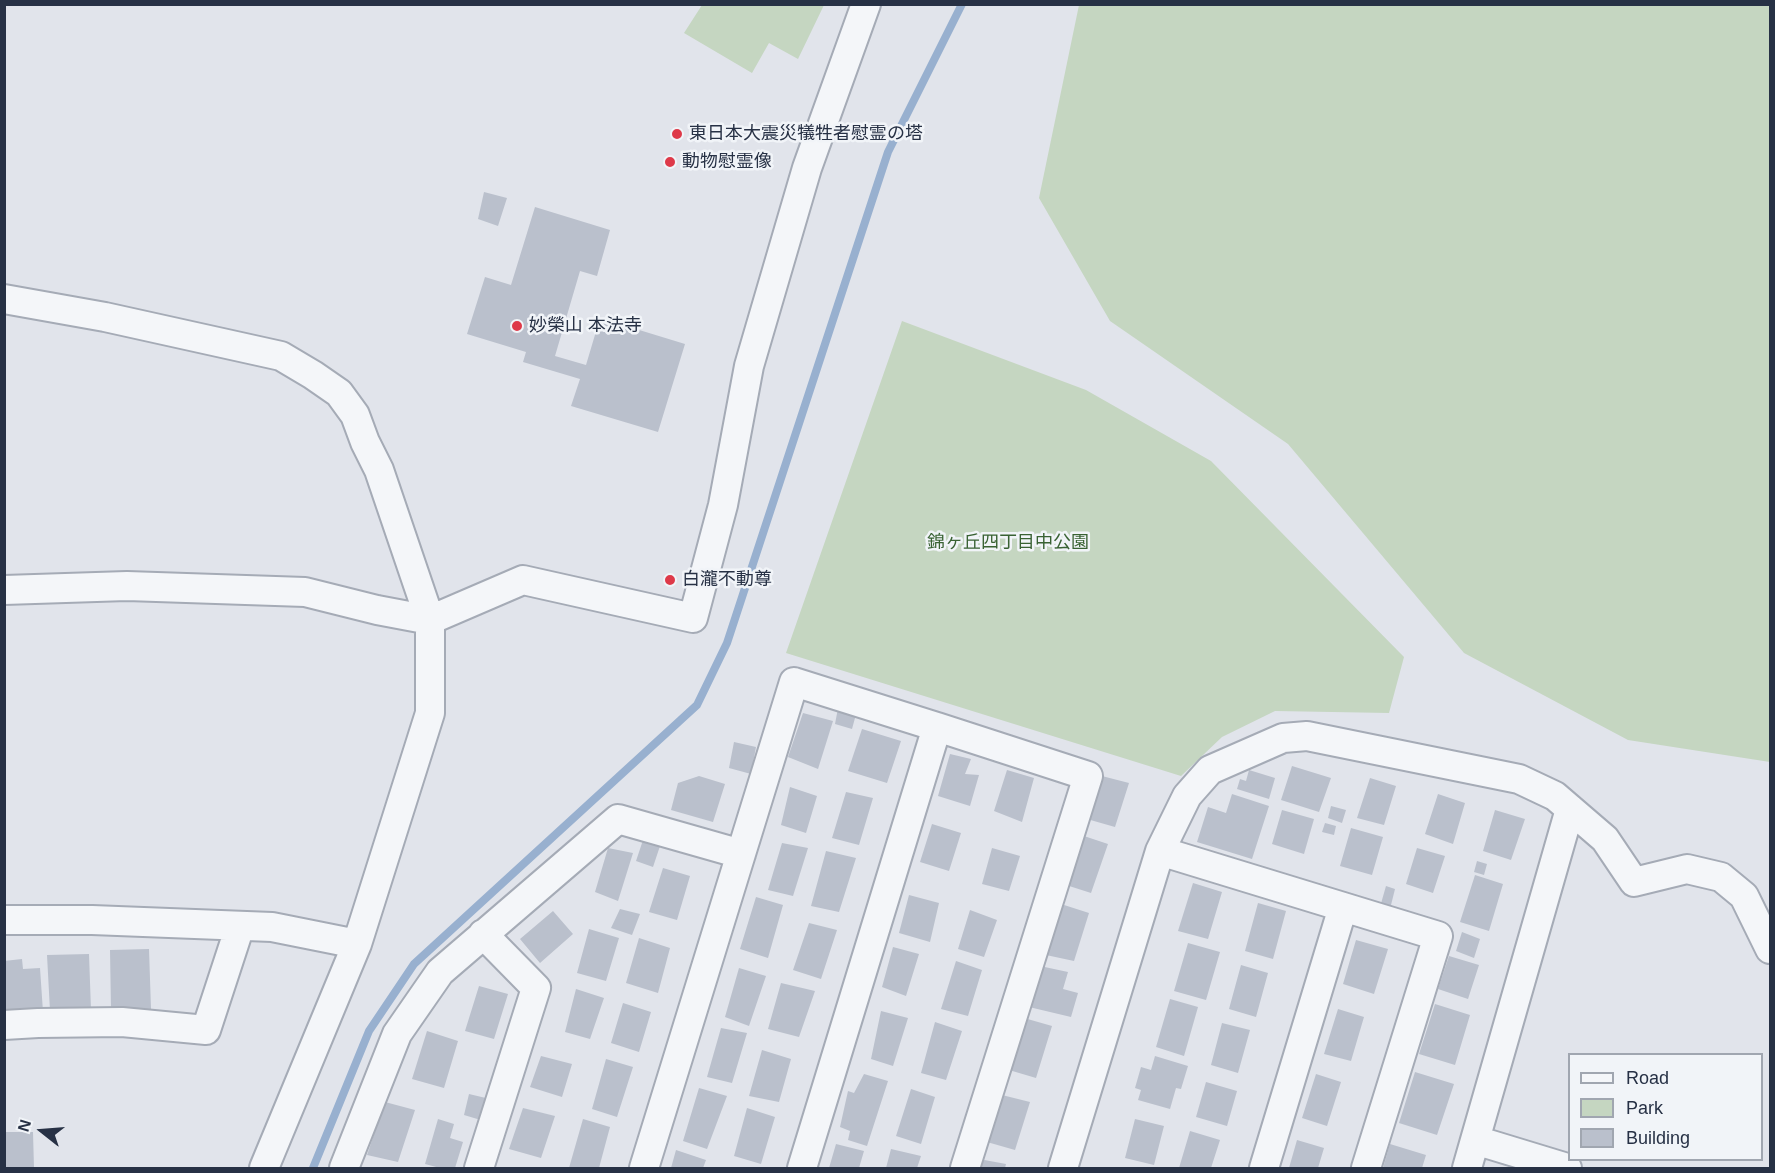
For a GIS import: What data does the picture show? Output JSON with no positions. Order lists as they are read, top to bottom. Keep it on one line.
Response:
{"parks":["錦ヶ丘四丁目中公園"],"places":["東日本大震災犠牲者慰霊の塔","動物慰霊像","妙榮山 本法寺","白瀧不動尊"],"legend":["Road","Park","Building"],"north":"left"}
